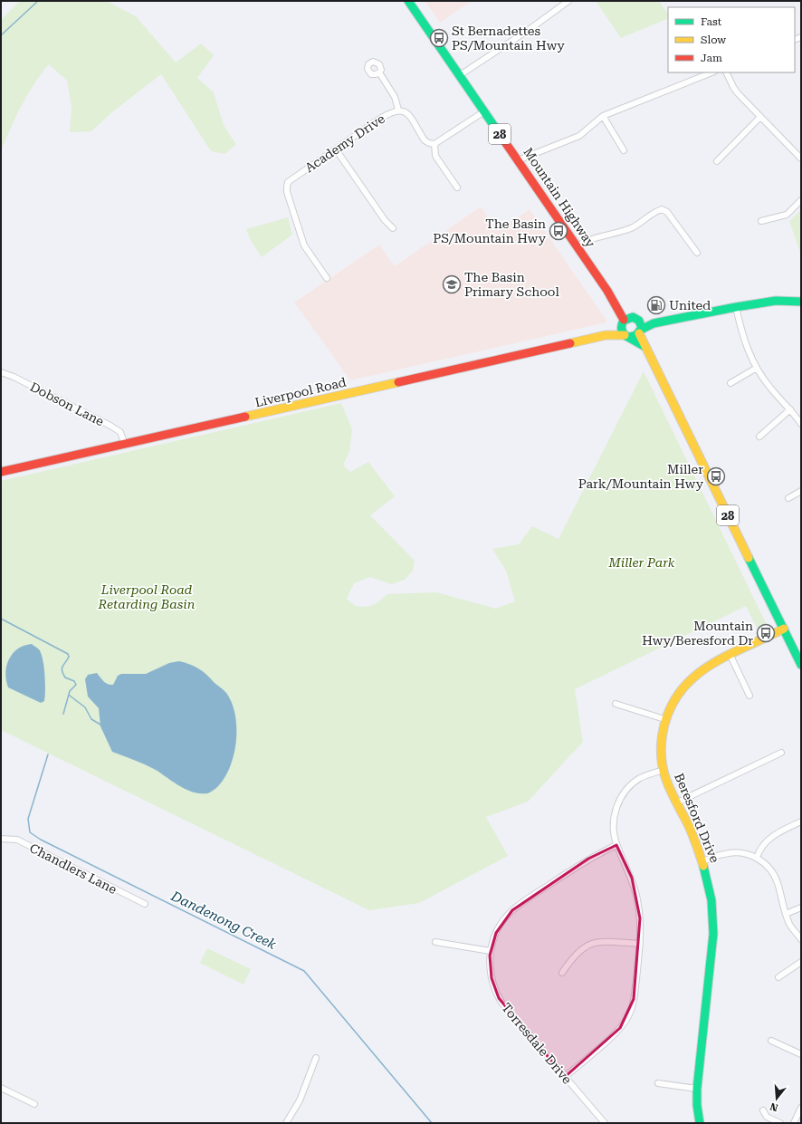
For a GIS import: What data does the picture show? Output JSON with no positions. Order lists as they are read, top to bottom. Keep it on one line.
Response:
{"streets":{"main road":["28","Mountain Highway","Liverpool Road","Beresford Drive"],"street":["Academy Drive","Dobson Lane","Chandlers Lane","Torresdale Drive"]},"crossings":[["28","Mountain Highway"],["28","Liverpool Road"],["28","Beresford Drive"],["Mountain Highway","Liverpool Road"],["Liverpool Road","Dobson Lane"]],"water":["Dandenong Creek"],"parks":["Miller Park","Liverpool Road Retarding Basin"],"places":{"bus stop":["St Bernadettes PS/Mountain Hwy","The Basin PS/Mountain Hwy","Miller Park/Mountain Hwy","Mountain Hwy/Beresford Dr"],"school or university":["The Basin Primary School"],"fuel station":["United"]},"legend":["Fast","Slow","Jam"],"north":"bottom"}
